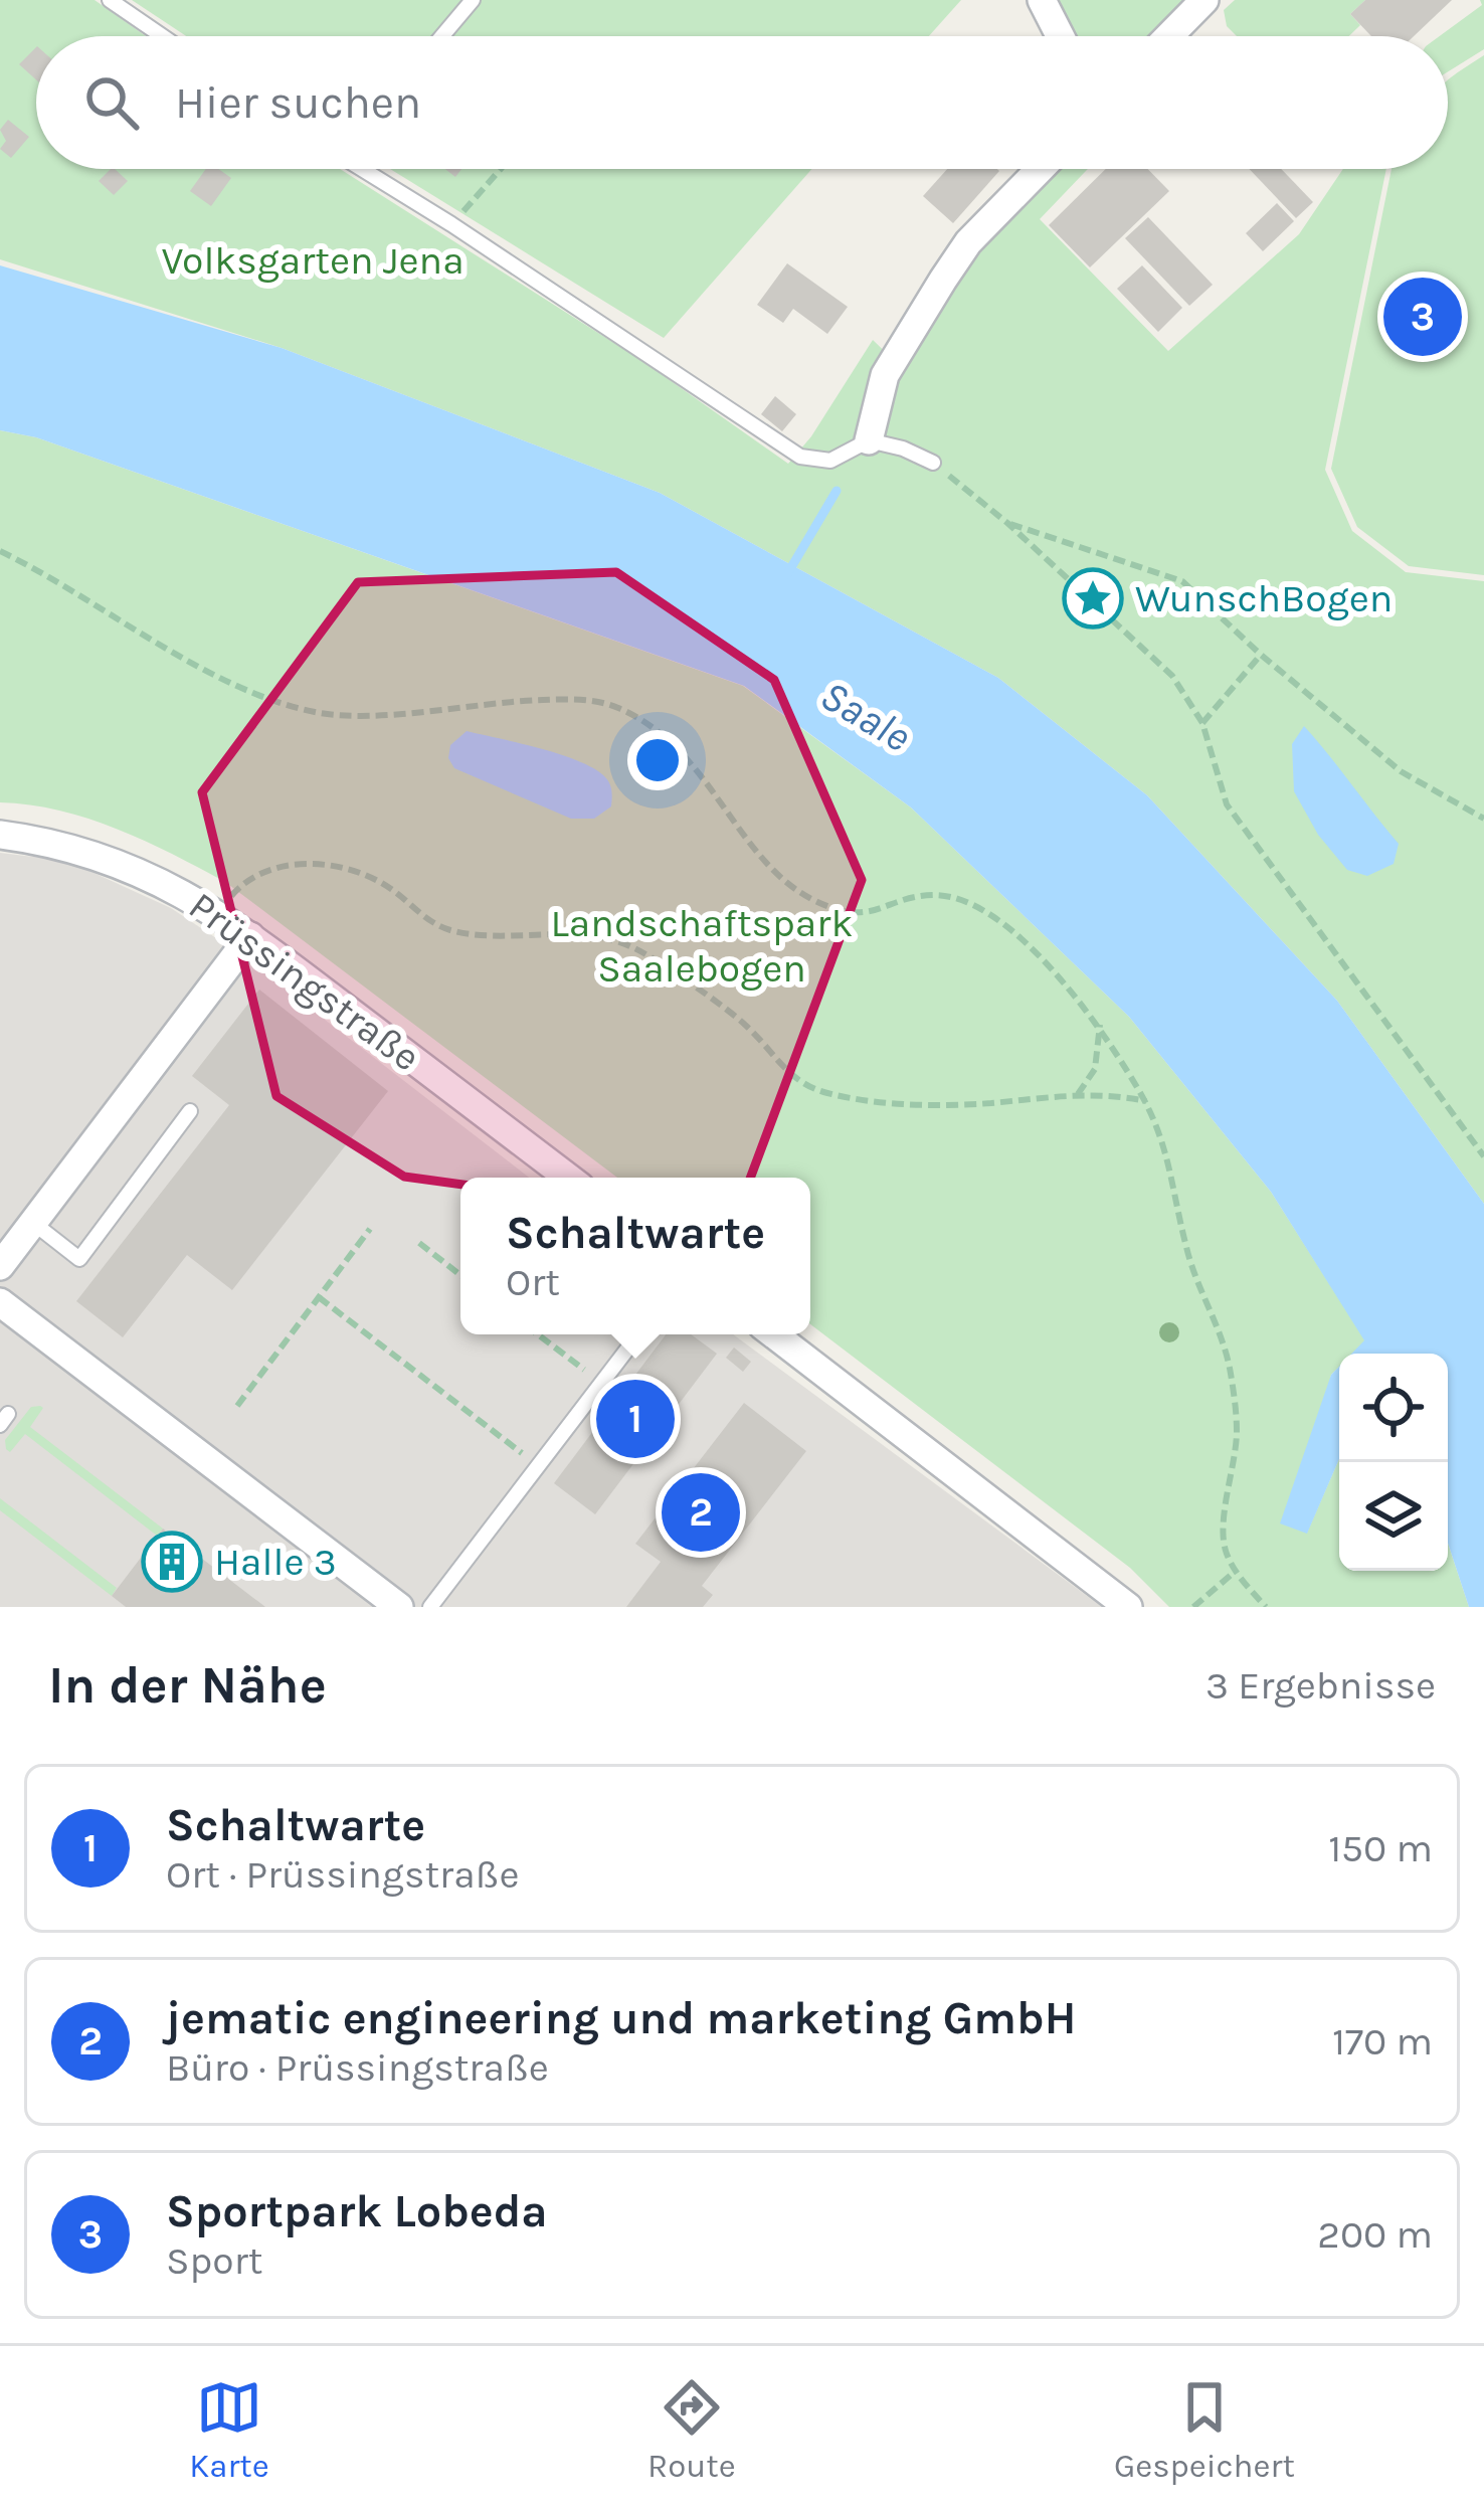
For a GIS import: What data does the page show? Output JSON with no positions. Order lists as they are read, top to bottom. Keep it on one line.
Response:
{"streets":{"street":["Prüssingstraße"]},"water":["Saale"],"parks":["Volksgarten Jena","Landschaftspark Saalebogen"],"places":{"place":["WunschBogen"],"building":["Halle 3"]},"page":{"search":"Hier suchen","pins":["3","1","2"],"popup":["Schaltwarte","Ort"],"heading":["In der Nähe","3 Ergebnisse"],"list":[{"mark":"1","name":"Schaltwarte","note":"Ort · Prüssingstraße","value":"150 m"},{"mark":"2","name":"jematic engineering und marketing GmbH","note":"Büro · Prüssingstraße","value":"170 m"},{"mark":"3","name":"Sportpark Lobeda","note":"Sport","value":"200 m"}],"nav":["Karte","Route","Gespeichert"]}}
